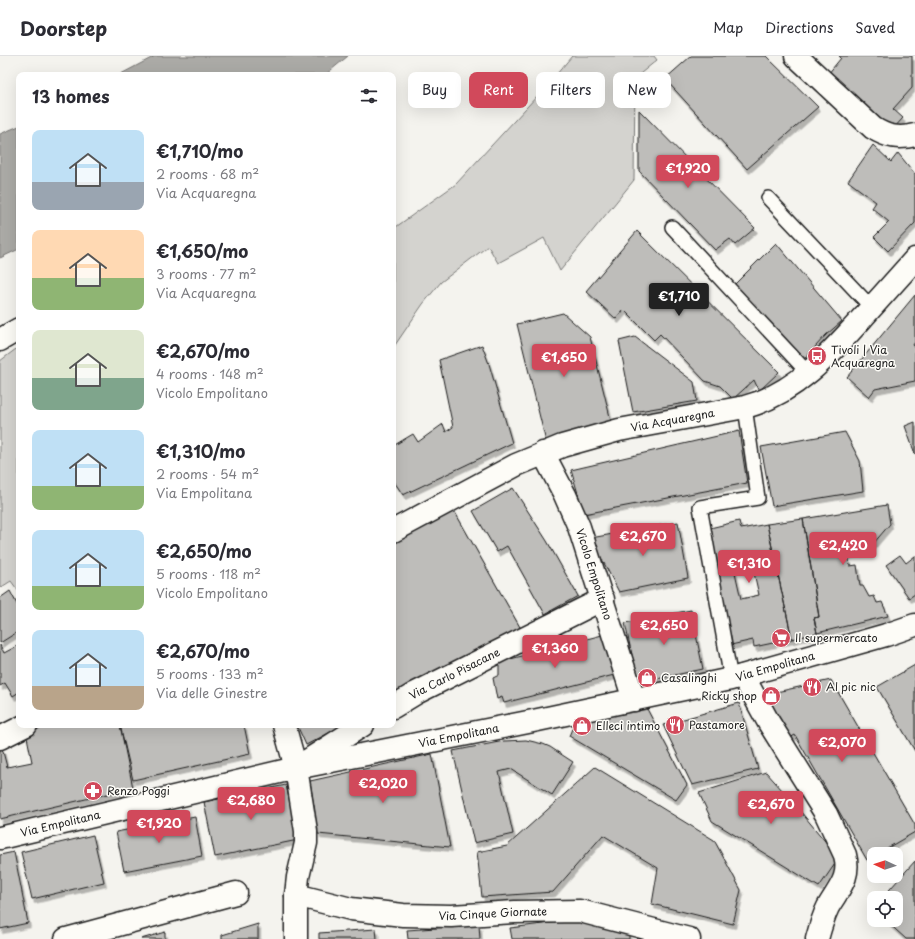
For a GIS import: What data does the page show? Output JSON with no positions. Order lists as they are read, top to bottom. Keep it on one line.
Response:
{"streets":{"street":["Via Acquaregna","Vicolo Empolitano","Via Empolitana","Via Carlo Pisacane","Via Cinque Giornate"]},"crossings":[["Via Acquaregna","Vicolo Empolitano"],["Vicolo Empolitano","Via Empolitana"],["Vicolo Empolitano","Via Carlo Pisacane"]],"places":{"bus stop":["Tivoli | Via Acquaregna"],"supermarket":["Il supermercato"],"shop":["Casalinghi","Ricky shop","Elleci intimo"],"restaurant":["Al pic nic","Pastamore"],"pharmacy":["Renzo Poggi"]},"north":"left","page":{"header":"Doorstep","nav":["Map","Directions","Saved"],"chip":["Buy","Rent","Filters","New"],"heading":"13 homes","list":[{"name":"€1,710/mo","note":"2 rooms · 68 m² · Via Acquaregna"},{"name":"€1,650/mo","note":"3 rooms · 77 m² · Via Acquaregna"},{"name":"€2,670/mo","note":"4 rooms · 148 m² · Vicolo Empolitano"},{"name":"€1,310/mo","note":"2 rooms · 54 m² · Via Empolitana"},{"name":"€2,650/mo","note":"5 rooms · 118 m² · Vicolo Empolitano"},{"name":"€2,670/mo","note":"5 rooms · 133 m² · Via delle Ginestre"}],"price":["€1,920","€1,710","€1,650","€2,670","€2,420","€1,310","€2,650","€1,360","€2,070","€2,020","€2,680","€2,670","€1,920"]}}
